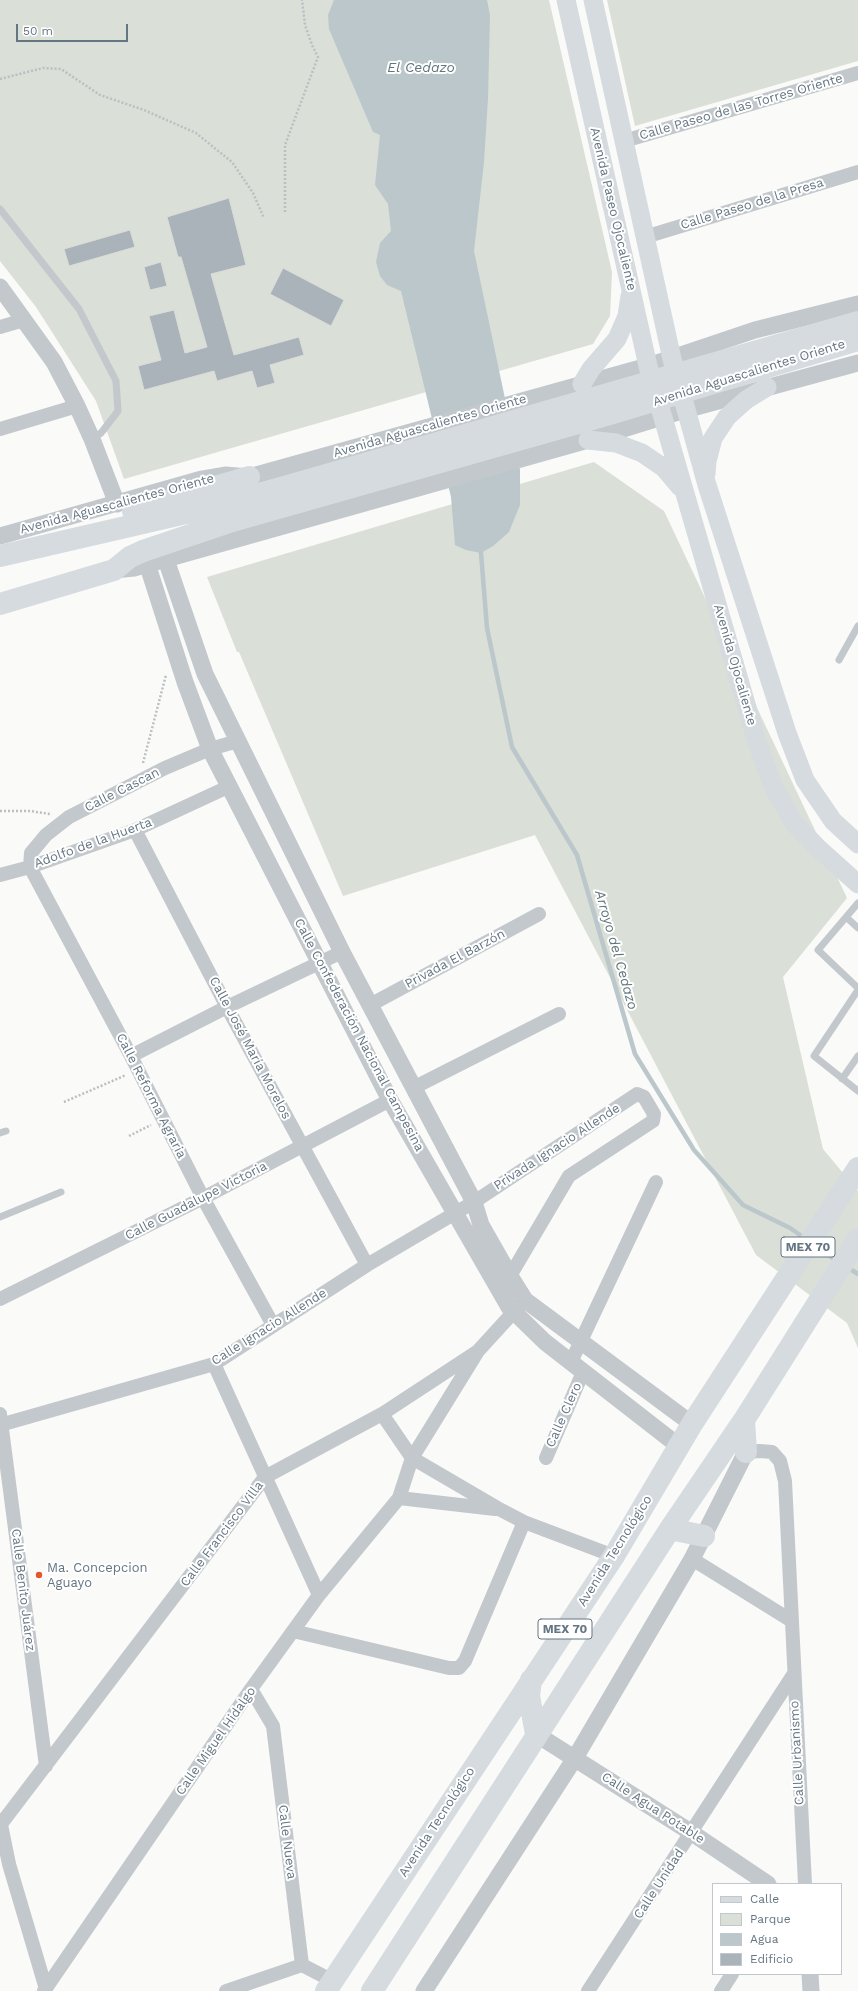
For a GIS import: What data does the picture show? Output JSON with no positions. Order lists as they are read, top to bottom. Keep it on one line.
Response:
{"streets":{"main road":["Avenida Paseo Ojocaliente","Avenida Aguascalientes Oriente","Avenida Ojocaliente","MEX 70","Avenida Tecnológico"],"street":["Calle Paseo de las Torres Oriente","Calle Paseo de la Presa","Calle Cascan","Adolfo de la Huerta","Privada El Barzón","Calle Confederación Nacional Campesina","Calle José María Morelos","Calle Reforma Agraria","Privada Ignacio Allende","Calle Guadalupe Victoria","Calle Ignacio Allende","Calle Clero","Calle Francisco Villa","Calle Benito Juárez","Calle Miguel Hidalgo","Calle Urbanismo","Calle Agua Potable","Calle Nueva","Calle Unidad"]},"crossings":[["Calle Paseo de las Torres Oriente","Avenida Paseo Ojocaliente"],["Calle Paseo de la Presa","Avenida Paseo Ojocaliente"],["Avenida Paseo Ojocaliente","Avenida Aguascalientes Oriente"],["Avenida Paseo Ojocaliente","Avenida Ojocaliente"],["Avenida Aguascalientes Oriente","Avenida Ojocaliente"],["Avenida Aguascalientes Oriente","Calle Confederación Nacional Campesina"],["Calle Cascan","Adolfo de la Huerta"],["Calle Cascan","Calle Confederación Nacional Campesina"],["Calle Cascan","Calle Reforma Agraria"],["Adolfo de la Huerta","Calle Confederación Nacional Campesina"],["Adolfo de la Huerta","Calle José María Morelos"],["Adolfo de la Huerta","Calle Reforma Agraria"],["Privada El Barzón","Calle Confederación Nacional Campesina"],["Calle Confederación Nacional Campesina","Privada Ignacio Allende"],["Calle Confederación Nacional Campesina","Calle Guadalupe Victoria"],["Calle Confederación Nacional Campesina","Calle Ignacio Allende"],["Calle Confederación Nacional Campesina","Calle Clero"],["Calle Confederación Nacional Campesina","Calle Francisco Villa"],["Calle Confederación Nacional Campesina","Avenida Tecnológico"],["Calle José María Morelos","Calle Guadalupe Victoria"],["Calle José María Morelos","Calle Ignacio Allende"],["Calle Reforma Agraria","Calle Guadalupe Victoria"],["Calle Reforma Agraria","Calle Ignacio Allende"],["Privada Ignacio Allende","Calle Ignacio Allende"],["MEX 70","Calle Agua Potable"],["Calle Ignacio Allende","Calle Benito Juárez"],["Calle Francisco Villa","Calle Benito Juárez"],["Calle Francisco Villa","Calle Miguel Hidalgo"],["Calle Miguel Hidalgo","Calle Nueva"],["Calle Urbanismo","Calle Unidad"],["Calle Agua Potable","Calle Unidad"]],"water":["El Cedazo","Arroyo del Cedazo"],"places":["Ma. Concepcion Aguayo"],"legend":["Calle","Parque","Agua","Edificio"],"scale_bar":"50 m"}
